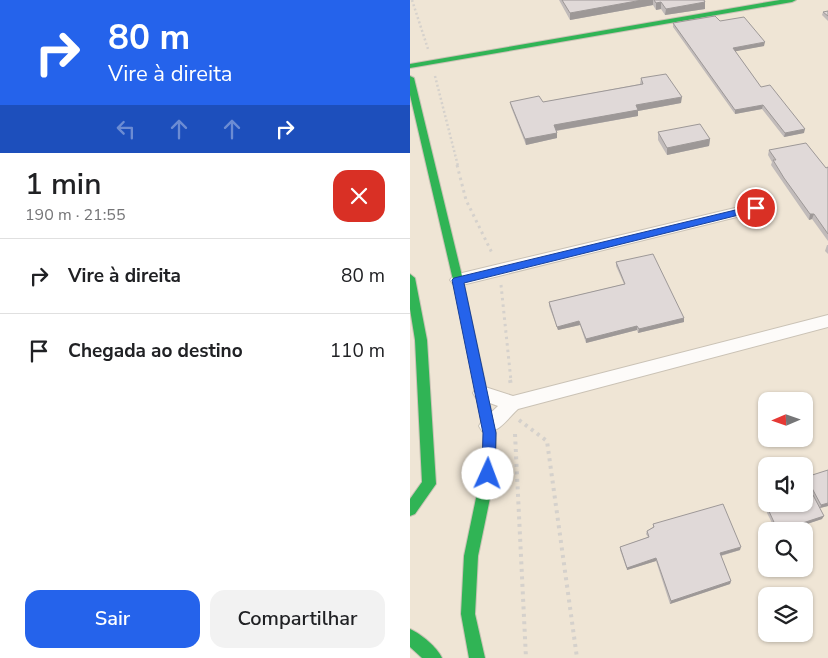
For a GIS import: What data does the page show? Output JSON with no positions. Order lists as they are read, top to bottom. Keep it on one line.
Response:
{"north":"left","page":{"turn":["80 m","Vire à direita"],"heading":["1 min","190 m · 21:55"],"list":[{"name":"Vire à direita","value":"80 m"},{"name":"Chegada ao destino","value":"110 m"}],"buttons":["Sair","Compartilhar"]}}
